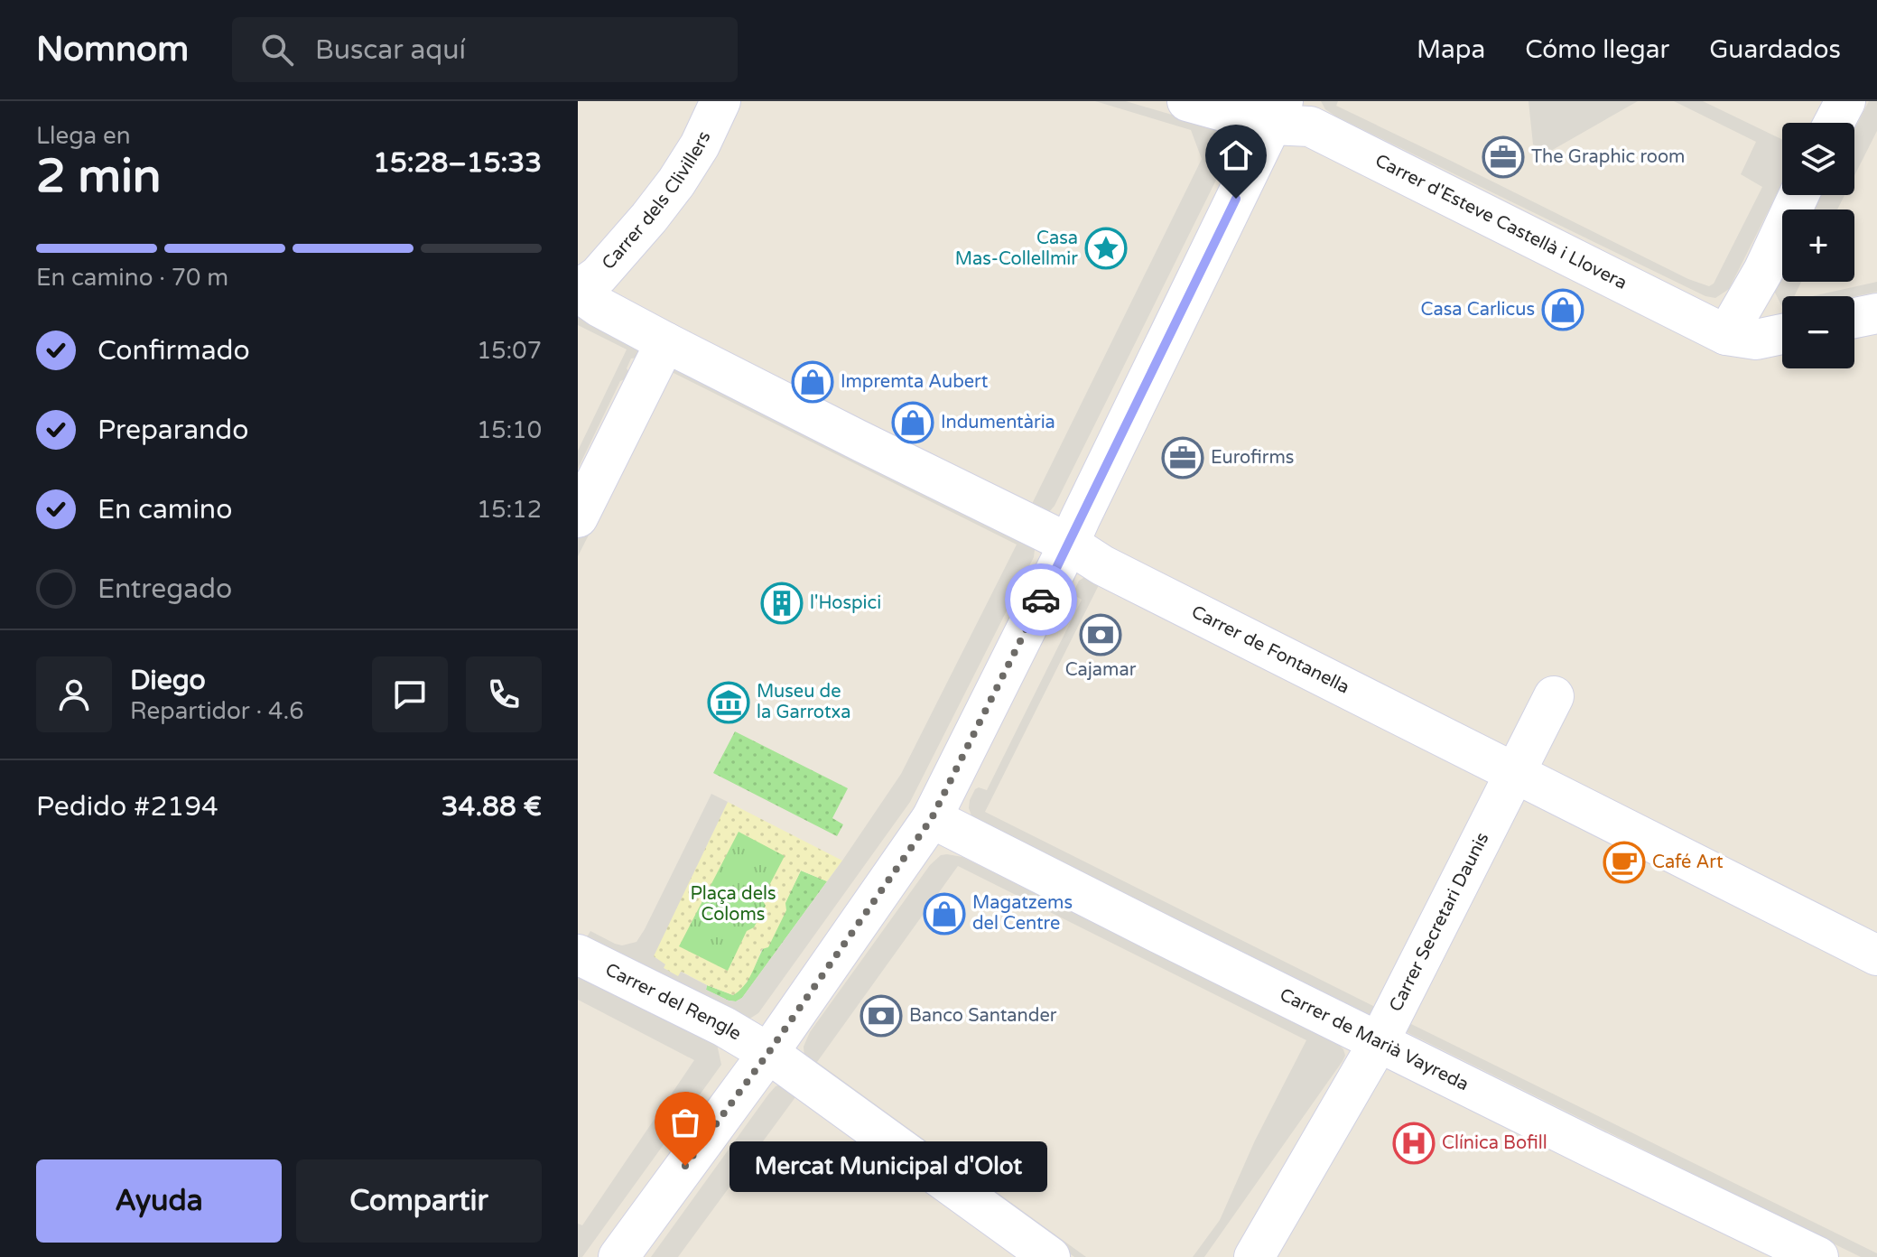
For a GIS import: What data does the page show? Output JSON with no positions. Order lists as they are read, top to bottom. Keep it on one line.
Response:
{"streets":{"street":["Carrer dels Clivillers","Carrer d'Esteve Castellà i Llovera","Carrer de Fontanella","Carrer Secretari Daunis","Carrer del Rengle","Carrer de Marià Vayreda"]},"crossings":[["Carrer de Fontanella","Carrer Secretari Daunis"],["Carrer Secretari Daunis","Carrer de Marià Vayreda"]],"parks":["Plaça dels Coloms"],"places":{"office":["The Graphic room","Eurofirms"],"place":["Casa Mas-Collellmir"],"shop":["Casa Carlicus","Impremta Aubert","Indumentària","Magatzems del Centre"],"building":["l'Hospici"],"bank":["Cajamar","Banco Santander"],"museum":["Museu de la Garrotxa"],"cafe":["Café Art"],"hospital":["Clínica Bofill"],"other":["Mercat Municipal d'Olot"]},"page":{"header":"Nomnom","search":"Buscar aquí","nav":["Mapa","Cómo llegar","Guardados"],"heading":["2 min","Llega en","15:28–15:33"],"panel":["Diego","Repartidor · 4.6","Pedido #2194","34.88 €"],"map_buttons":["+","−"],"bar":"En camino · 70 m","list":[["Confirmado","15:07"],["Preparando","15:10"],["En camino","15:12"],"Entregado"],"bubble":"Mercat Municipal d'Olot","buttons":["Ayuda","Compartir"]}}
